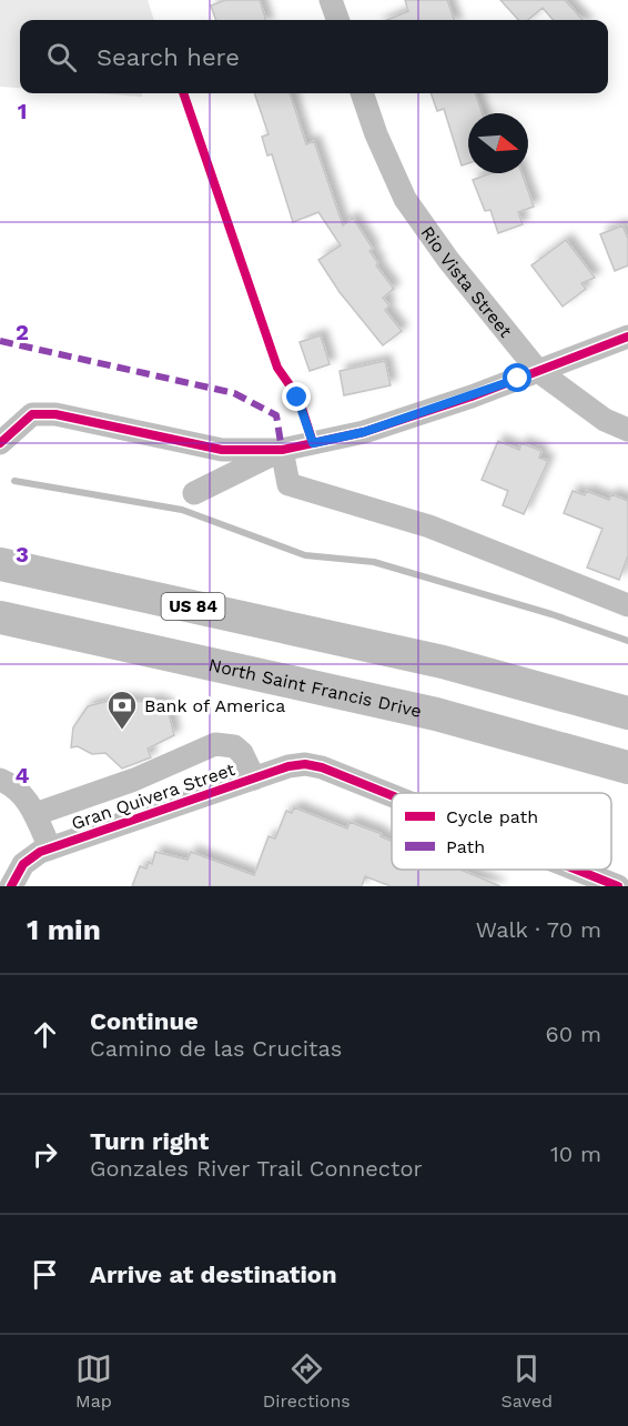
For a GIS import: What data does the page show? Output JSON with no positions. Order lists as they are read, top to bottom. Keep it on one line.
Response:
{"streets":{"highway":["US 84","North Saint Francis Drive"],"street":["Rio Vista Street","Gran Quivera Street"]},"places":{"bank":["Bank of America"]},"legend":["Cycle path","Path"],"north":"right","page":{"search":"Search here","heading":["1 min","Walk · 70 m"],"list":[["Continue","Camino de las Crucitas","60 m"],["Turn right","Gonzales River Trail Connector","10 m"],"Arrive at destination"],"nav":["Map","Directions","Saved"]},"grid":{"rows":["1","2","3","4"]}}
